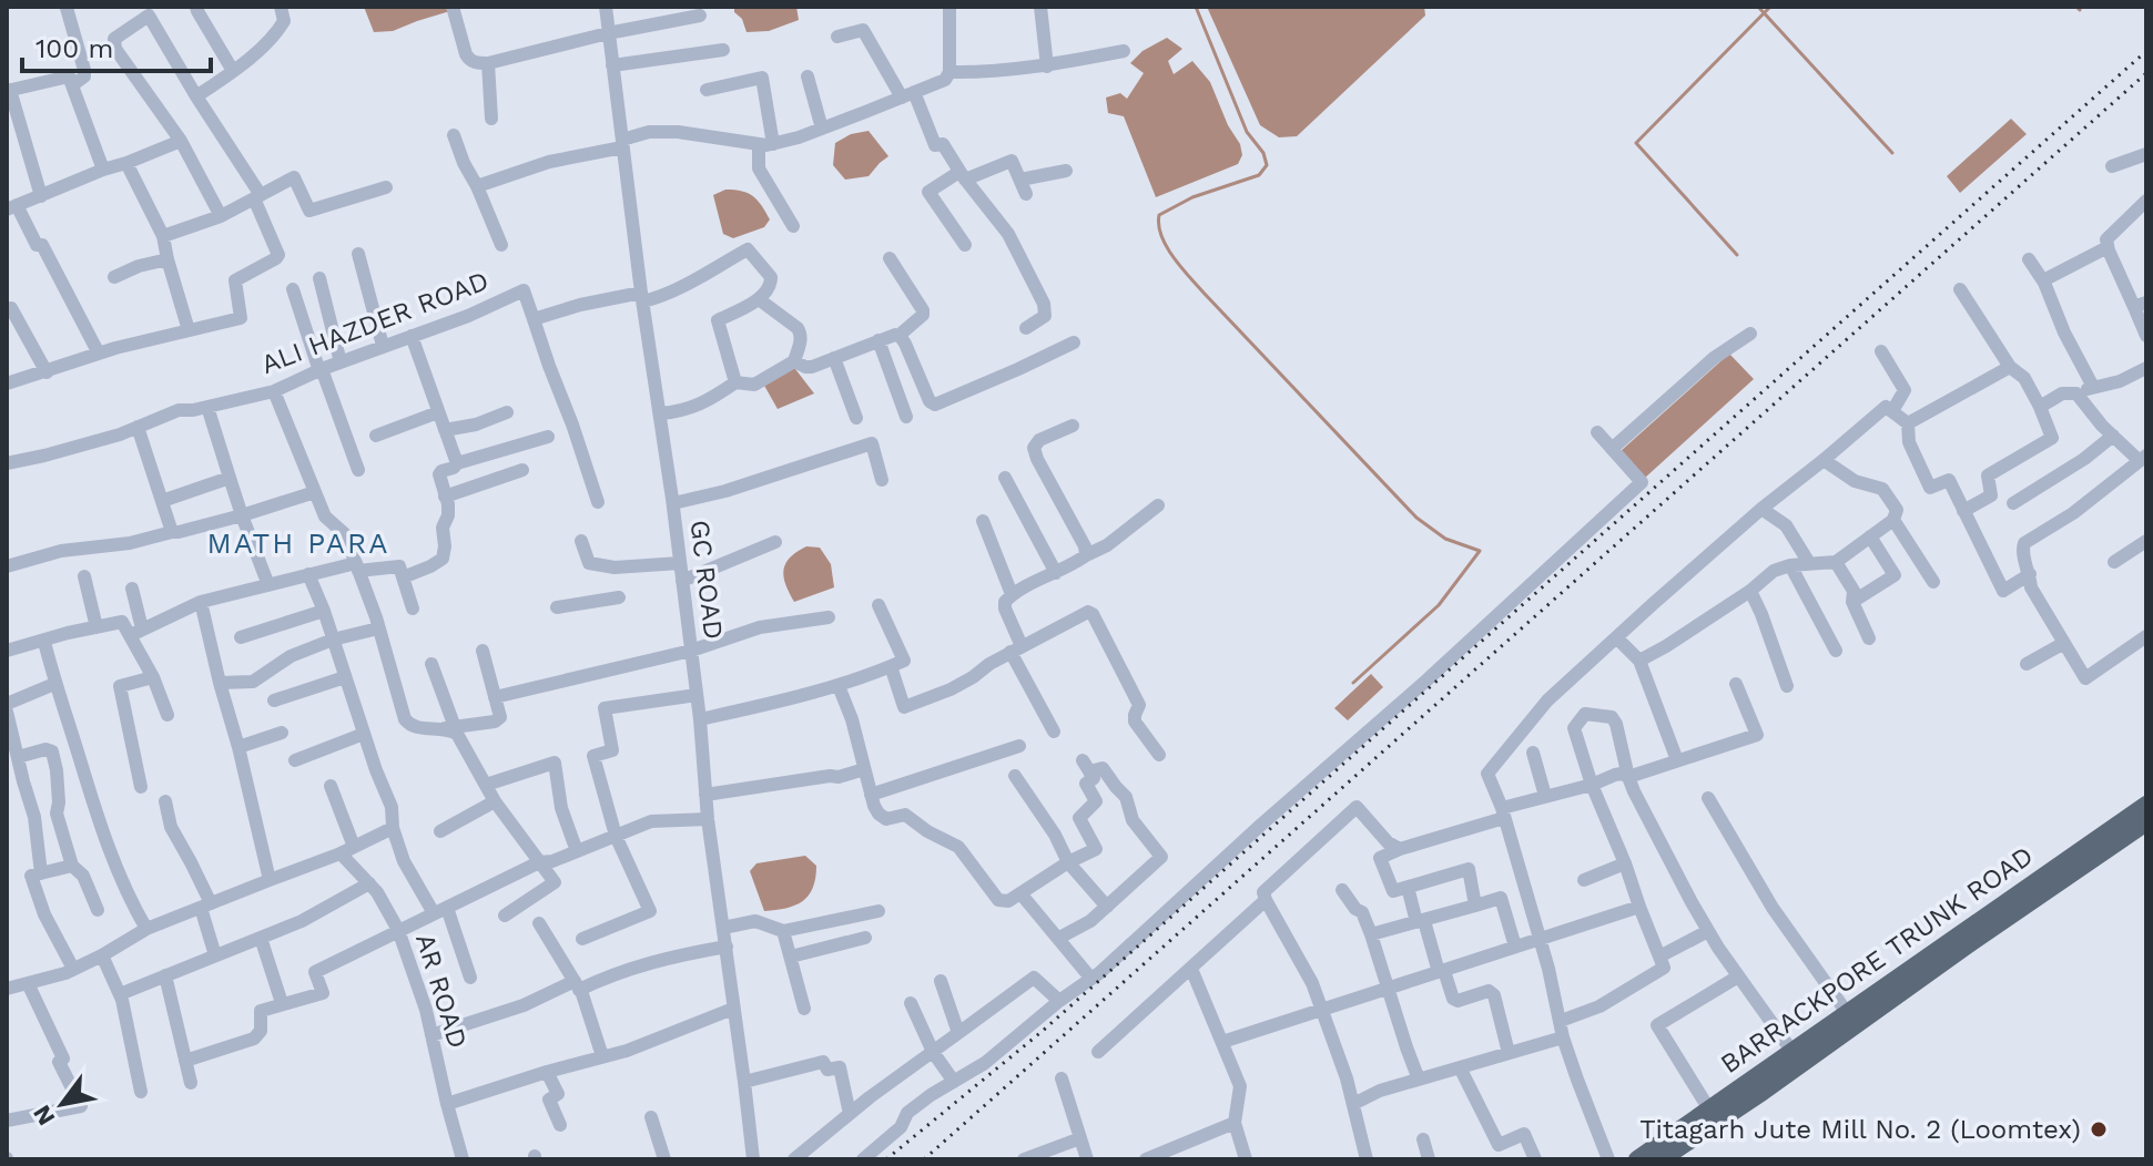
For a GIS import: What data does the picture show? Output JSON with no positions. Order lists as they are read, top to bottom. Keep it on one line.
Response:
{"streets":{"main road":["BARRACKPORE TRUNK ROAD"],"street":["ALI HAZDER ROAD","GC ROAD","AR ROAD"]},"districts":["MATH PARA"],"places":["Titagarh Jute Mill No. 2 (Loomtex)"],"scale_bar":"100 m","north":"bottom left"}
